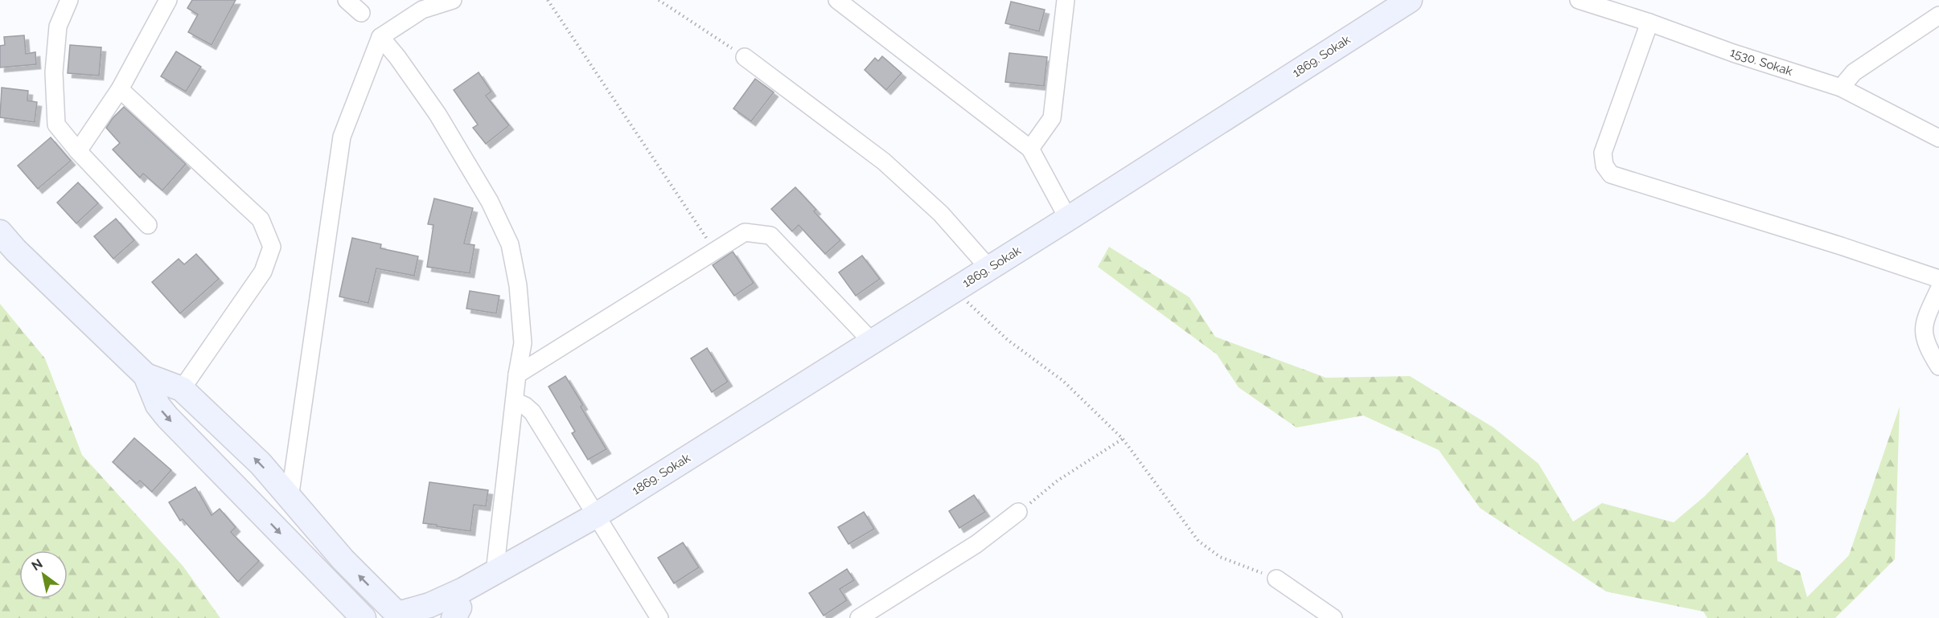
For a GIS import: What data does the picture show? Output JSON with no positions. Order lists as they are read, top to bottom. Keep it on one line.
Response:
{"streets":{"main road":["1869. Sokak"],"street":["1530. Sokak"]},"north":"top left"}
